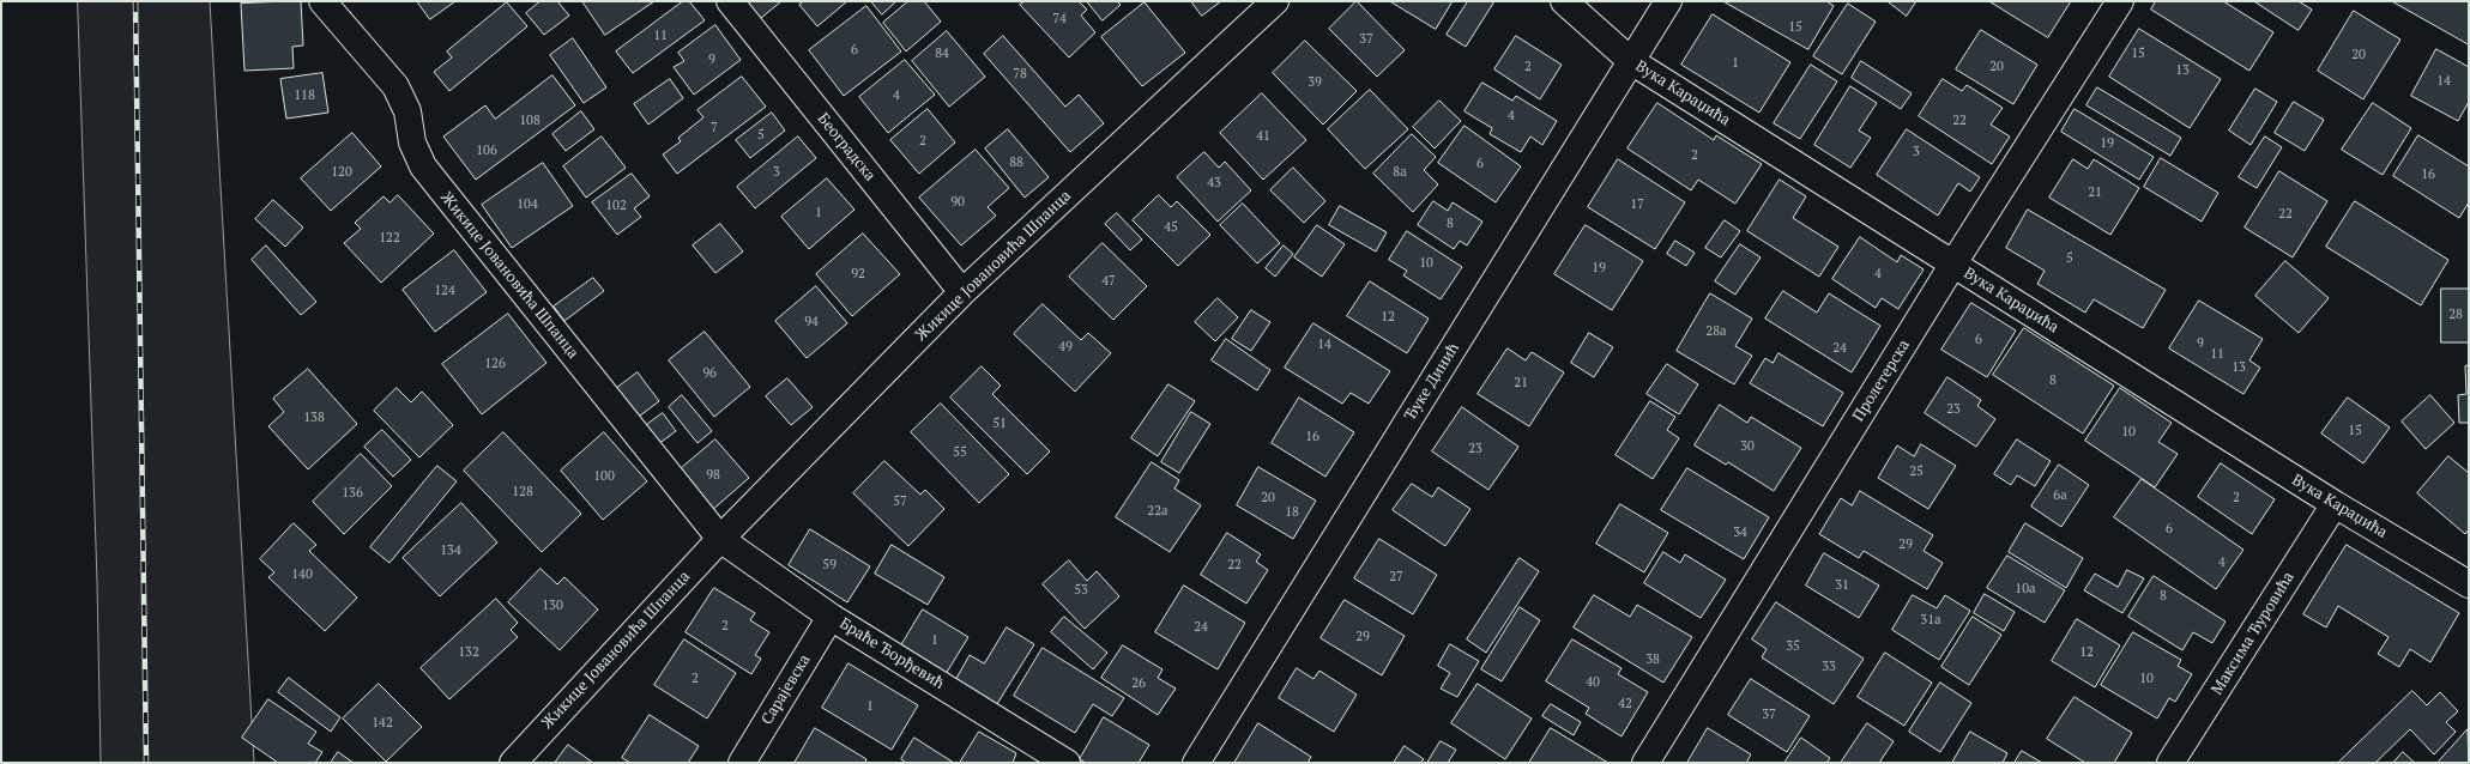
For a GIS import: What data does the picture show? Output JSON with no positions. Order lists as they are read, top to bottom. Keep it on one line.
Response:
{"streets":{"street":["Вука Караџића","Београдска","Жикице Јовановића Шпанца","Пролетерска","Ђуке Динић","Максима Ђуровића","Браће Ђорђевић","Сарајевска"]},"crossings":[["Вука Караџића","Пролетерска"],["Вука Караџића","Ђуке Динић"],["Вука Караџића","Максима Ђуровића"],["Београдска","Жикице Јовановића Шпанца"],["Жикице Јовановића Шпанца","Браће Ђорђевић"],["Браће Ђорђевић","Сарајевска"]],"house_numbers":["74","15","11","37","6","84","15","20","9","1","2","20","13","78","14","39","118","4","4","108","22","7","5","41","2","19","106","3","2","88","6","120","3","8a","16","43","21","90","104","17","102","1","22","8","45","122","5","10","19","92","4","47","124","28","12","94","28a","6","9","14","49","24","11","126","13","96","8","21","23","138","51","15","10","16","30","23","55","25","98","100","128","136","6a","20","2","57","22a","18","6","34","29","134","4","59","22","140","27","31","10a","53","8","130","31a","2","24","29","1","35","132","12","38","33","2","10","40","26","42","1","37","142"]}
